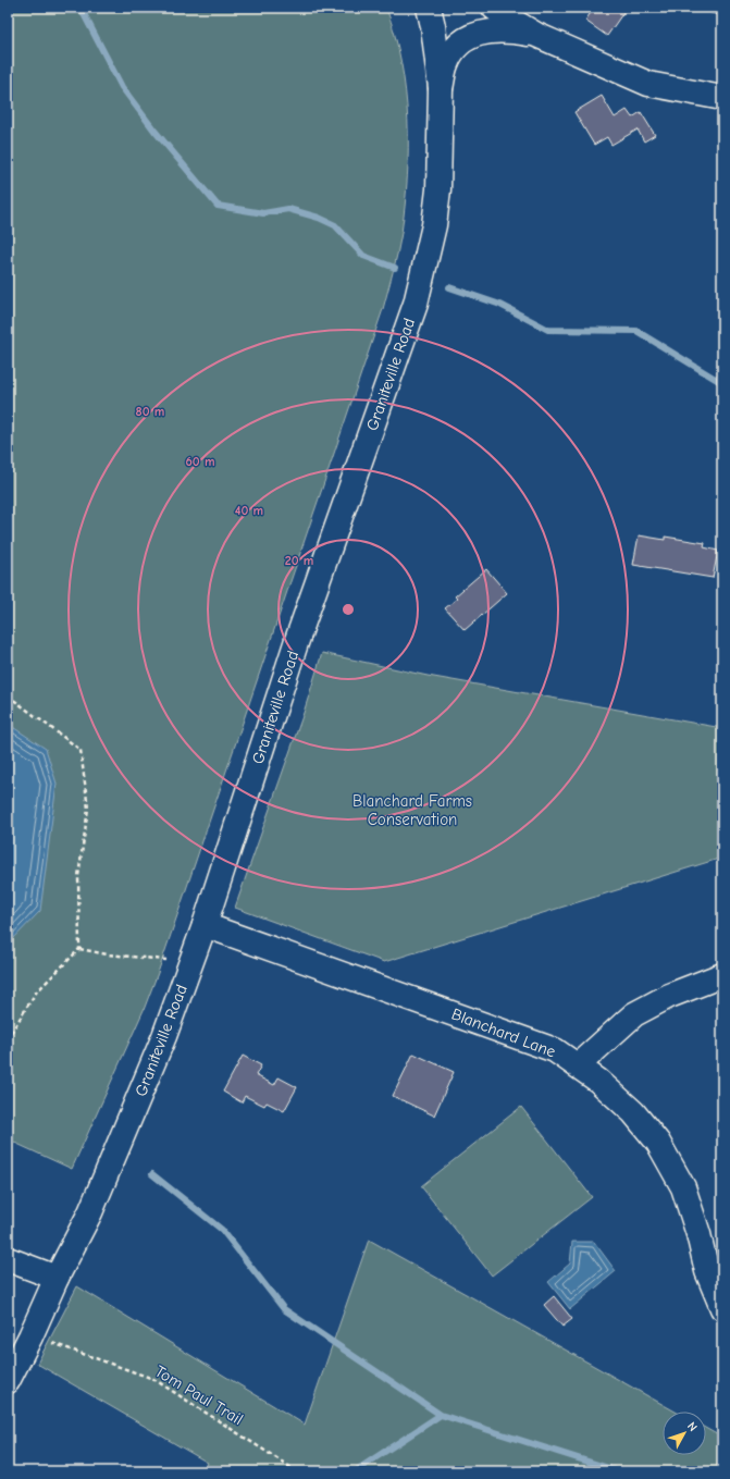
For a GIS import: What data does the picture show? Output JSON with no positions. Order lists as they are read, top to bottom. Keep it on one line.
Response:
{"streets":{"main road":["Graniteville Road","Blanchard Lane"],"path":["Tom Paul Trail"]},"crossings":[["Graniteville Road","Blanchard Lane"],["Graniteville Road","Tom Paul Trail"]],"parks":["Blanchard Farms Conservation"],"north":"top right","rings":["80 m","60 m","40 m","20 m"]}
